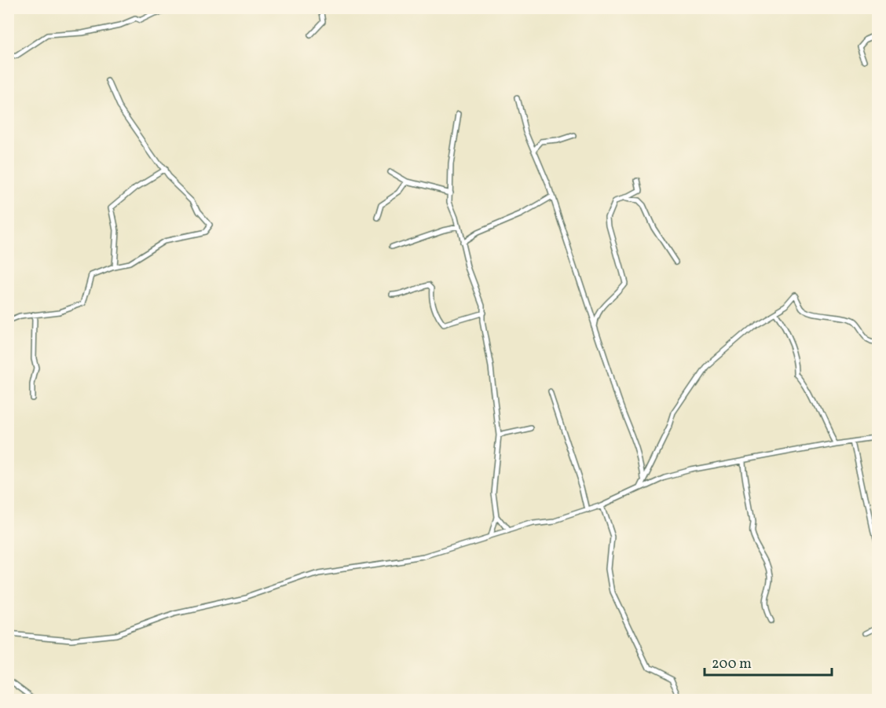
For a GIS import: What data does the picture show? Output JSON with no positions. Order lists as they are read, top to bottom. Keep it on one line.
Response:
{"scale_bar":"200 m"}
